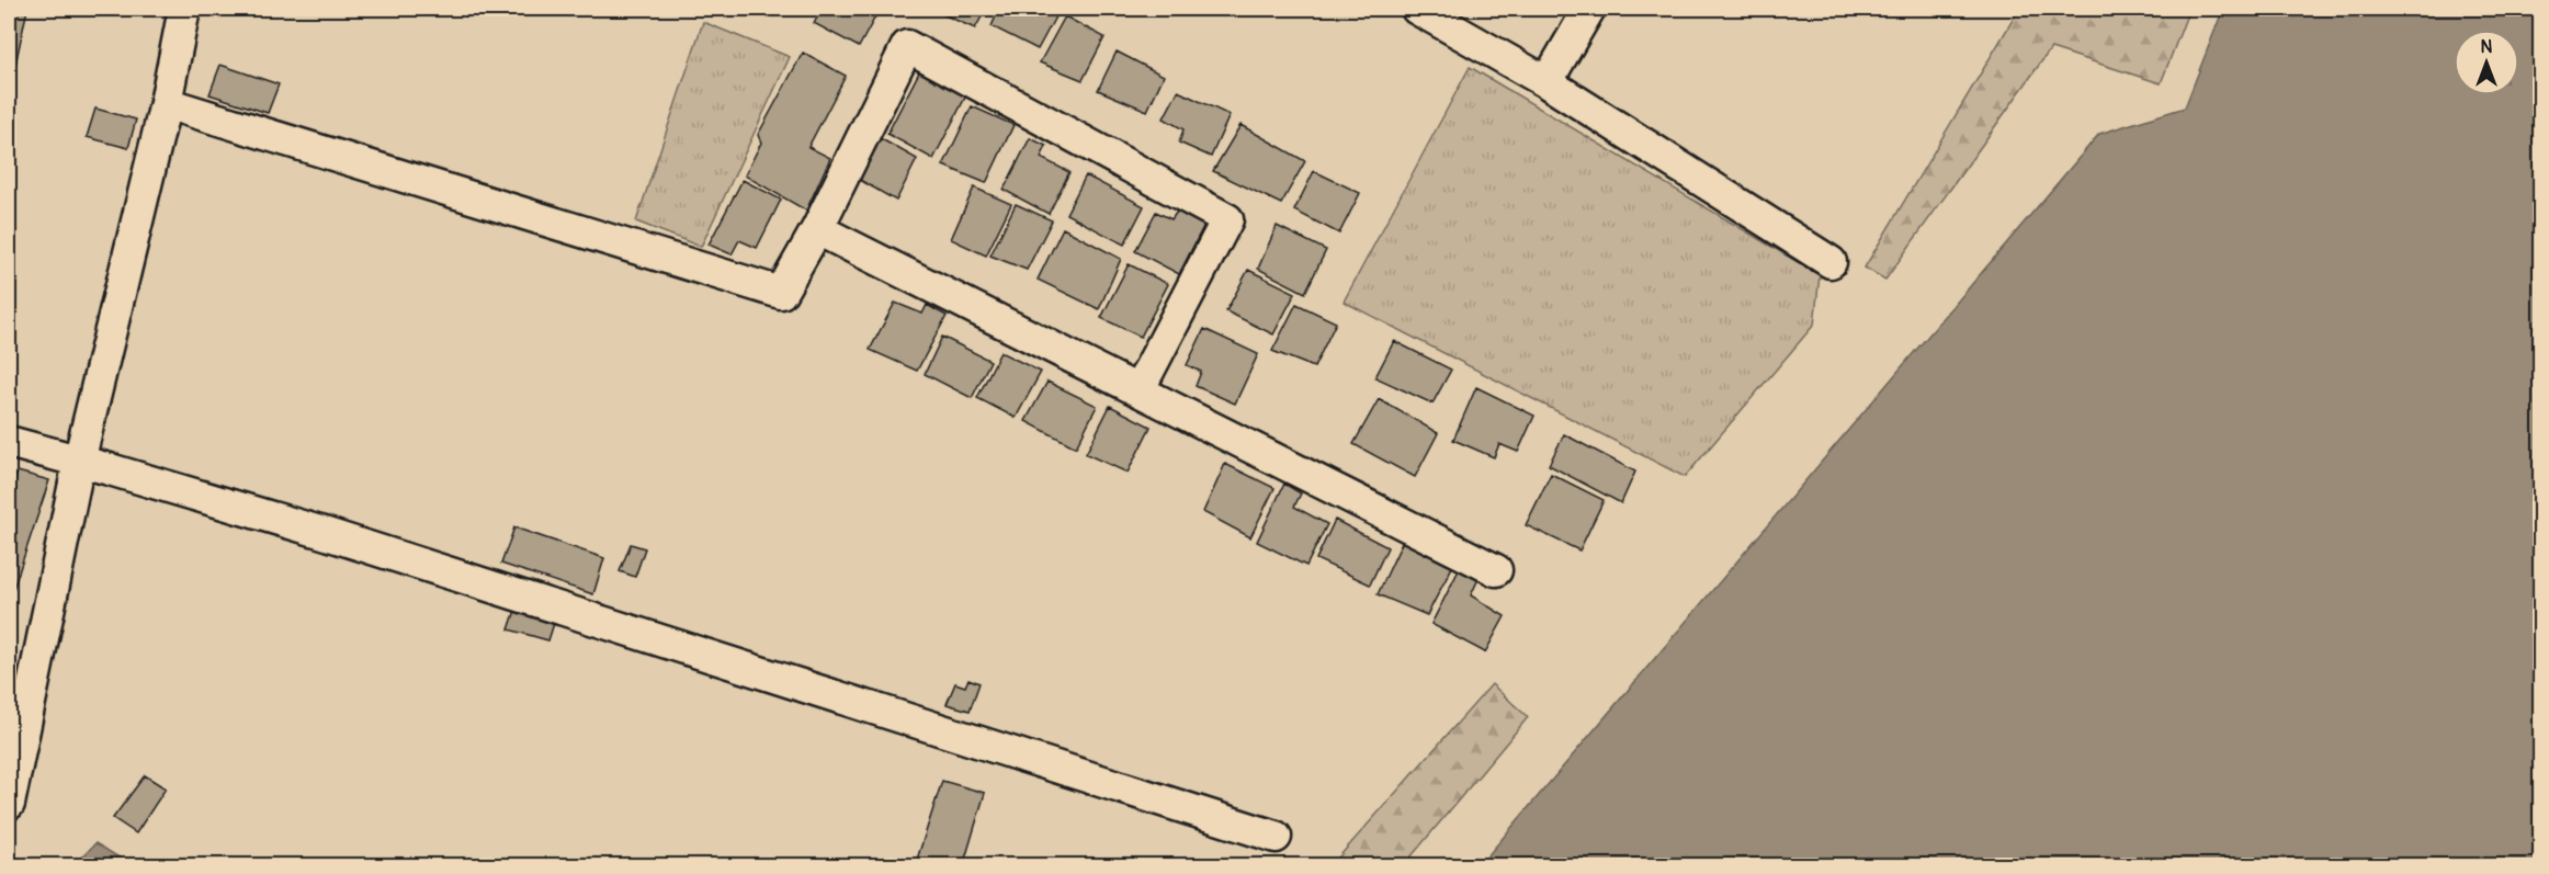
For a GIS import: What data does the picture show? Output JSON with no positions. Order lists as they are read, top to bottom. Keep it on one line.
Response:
{"north":"top"}
